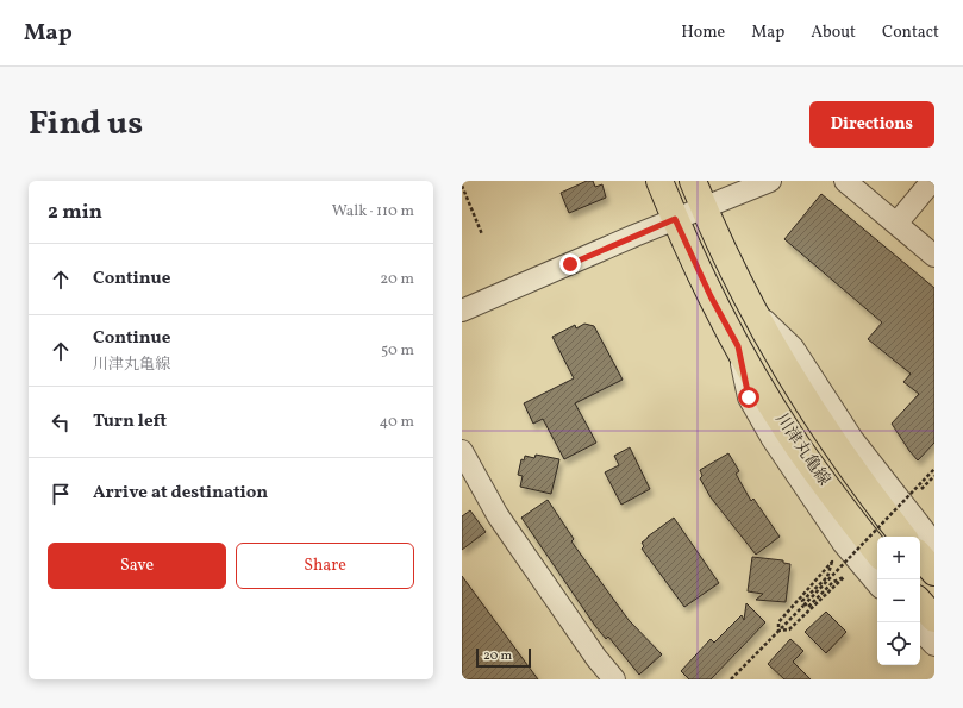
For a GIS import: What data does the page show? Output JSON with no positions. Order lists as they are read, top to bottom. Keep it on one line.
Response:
{"streets":{"main road":["川津丸亀線"]},"scale_bar":"20 m","page":{"header":"Map","nav":["Home","Map","About","Contact"],"title":"Find us","buttons":["Directions",["Save","Share"]],"heading":["2 min","Walk · 110 m"],"list":[["Continue","20 m"],["Continue","川津丸亀線","50 m"],["Turn left","40 m"],"Arrive at destination"],"map_buttons":["+","−"],"scale":"20 m"}}
